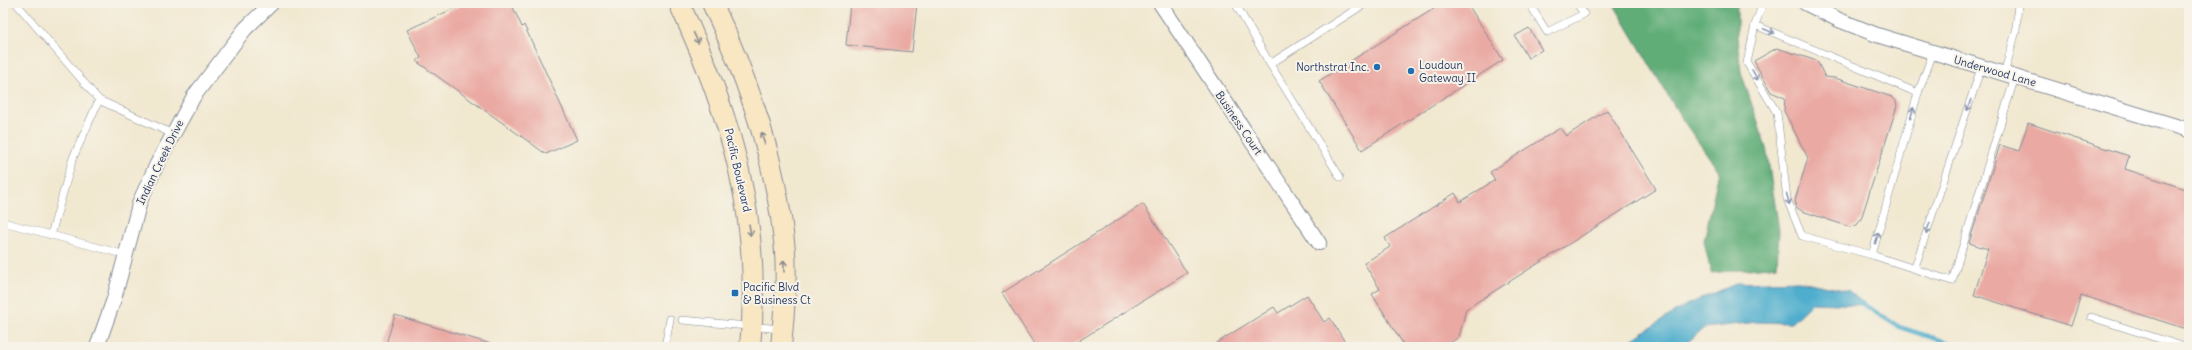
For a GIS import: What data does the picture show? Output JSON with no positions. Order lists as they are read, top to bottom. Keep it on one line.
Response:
{"streets":{"main road":["Pacific Boulevard"],"street":["Underwood Lane","Business Court","Indian Creek Drive"]},"places":{"other":["Northstrat Inc.","Loudoun Gateway II"],"transit":["Pacific Blvd & Business Ct"]}}
